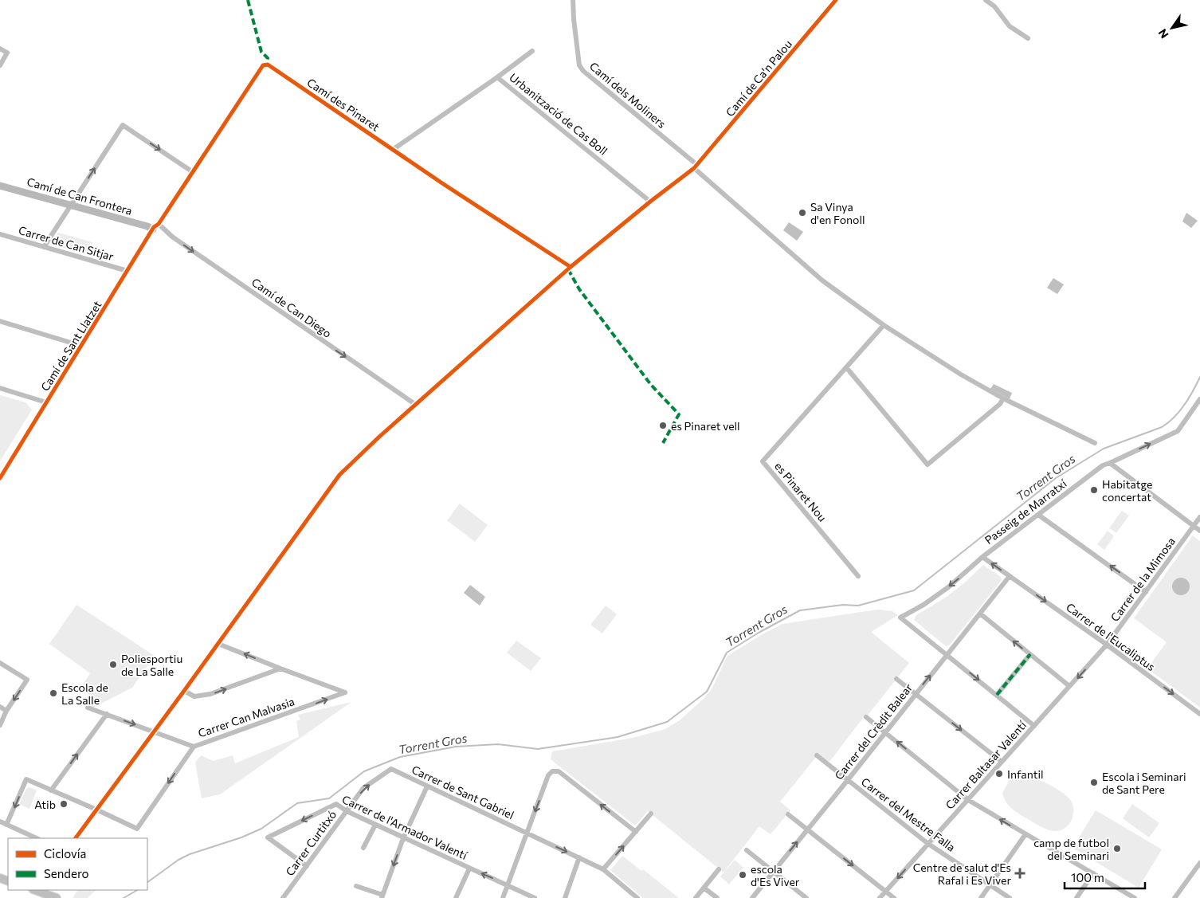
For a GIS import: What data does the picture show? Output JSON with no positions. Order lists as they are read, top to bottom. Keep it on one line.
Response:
{"streets":{"street":["Camí de Ca'n Palou","Camí dels Moliners","Camí des Pinaret","Urbanització de Cas Boll","Camí de Can Frontera","Carrer de Can Sitjar","Camí de Can Diego","Camí de Sant Llatzet","es Pinaret Nou","Passeig de Marratxí","Carrer de la Mimosa","Carrer de l'Eucaliptus","Carrer Can Malvasia","Carrer del Crèdit Balear","Carrer Baltasar Valentí","Carrer de Sant Gabriel","Carrer del Mestre Falla","Carrer de l'Armador Valentí","Carrer Curtitxó"]},"crossings":[["Camí de Ca'n Palou","Camí dels Moliners"],["Camí de Ca'n Palou","Camí des Pinaret"],["Camí de Ca'n Palou","Urbanització de Cas Boll"],["Camí de Ca'n Palou","Camí de Can Diego"],["Camí de Ca'n Palou","Carrer Can Malvasia"],["Camí des Pinaret","Urbanització de Cas Boll"],["Camí des Pinaret","Camí de Can Diego"],["Camí des Pinaret","Camí de Sant Llatzet"],["Camí de Can Frontera","Camí de Sant Llatzet"],["Carrer de Can Sitjar","Camí de Sant Llatzet"],["Camí de Can Diego","Camí de Sant Llatzet"],["Passeig de Marratxí","Carrer de l'Eucaliptus"],["Passeig de Marratxí","Carrer del Crèdit Balear"],["Carrer de la Mimosa","Carrer de l'Eucaliptus"],["Carrer de la Mimosa","Carrer Baltasar Valentí"],["Carrer de l'Eucaliptus","Carrer del Crèdit Balear"],["Carrer de l'Eucaliptus","Carrer Baltasar Valentí"],["Carrer del Crèdit Balear","Carrer del Mestre Falla"],["Carrer Baltasar Valentí","Carrer del Mestre Falla"],["Carrer de Sant Gabriel","Carrer Curtitxó"],["Carrer de l'Armador Valentí","Carrer Curtitxó"]],"one_way":["Camí de Can Diego","Carrer Baltasar Valentí","Carrer Curtitxó"],"water":["Torrent Gros"],"places":{"other":["Sa Vinya d'en Fonoll","es Pinaret vell","Habitatge concertat","Poliesportiu de La Salle","Escola de La Salle","Infantil","Escola i Seminari de Sant Pere","Atib","camp de futbol del Seminari","escola d'Es Viver"],"health":["Centre de salut d'Es Rafal i Es Viver"]},"legend":["Ciclovía","Sendero"],"scale_bar":"100 m","north":"bottom left"}
